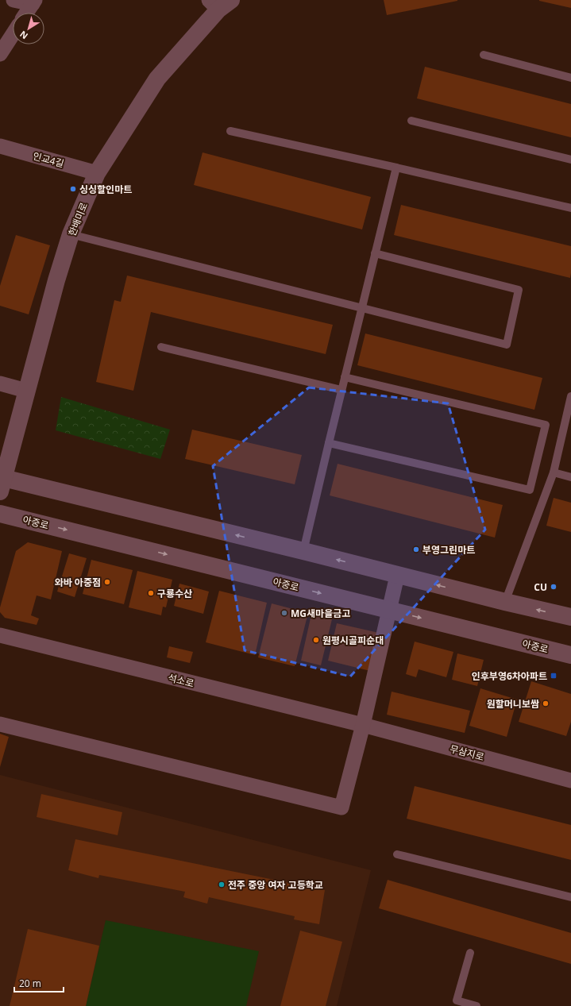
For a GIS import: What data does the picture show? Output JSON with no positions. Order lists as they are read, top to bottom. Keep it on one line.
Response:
{"streets":{"street":["인교4길","한배미로","아중로","석소로","무삼지로"]},"crossings":[["인교4길","한배미로"],["석소로","무삼지로"]],"places":{"other":["싱싱할인마트","부영그린마트","와바 아중점","CU","구룡수산","MG새마을금고","원평시골피순대","원할머니보쌈","전주 중앙 여자 고등학교"],"transit":["인후부영6차아파트"]},"scale_bar":"20 m","north":"bottom left"}
